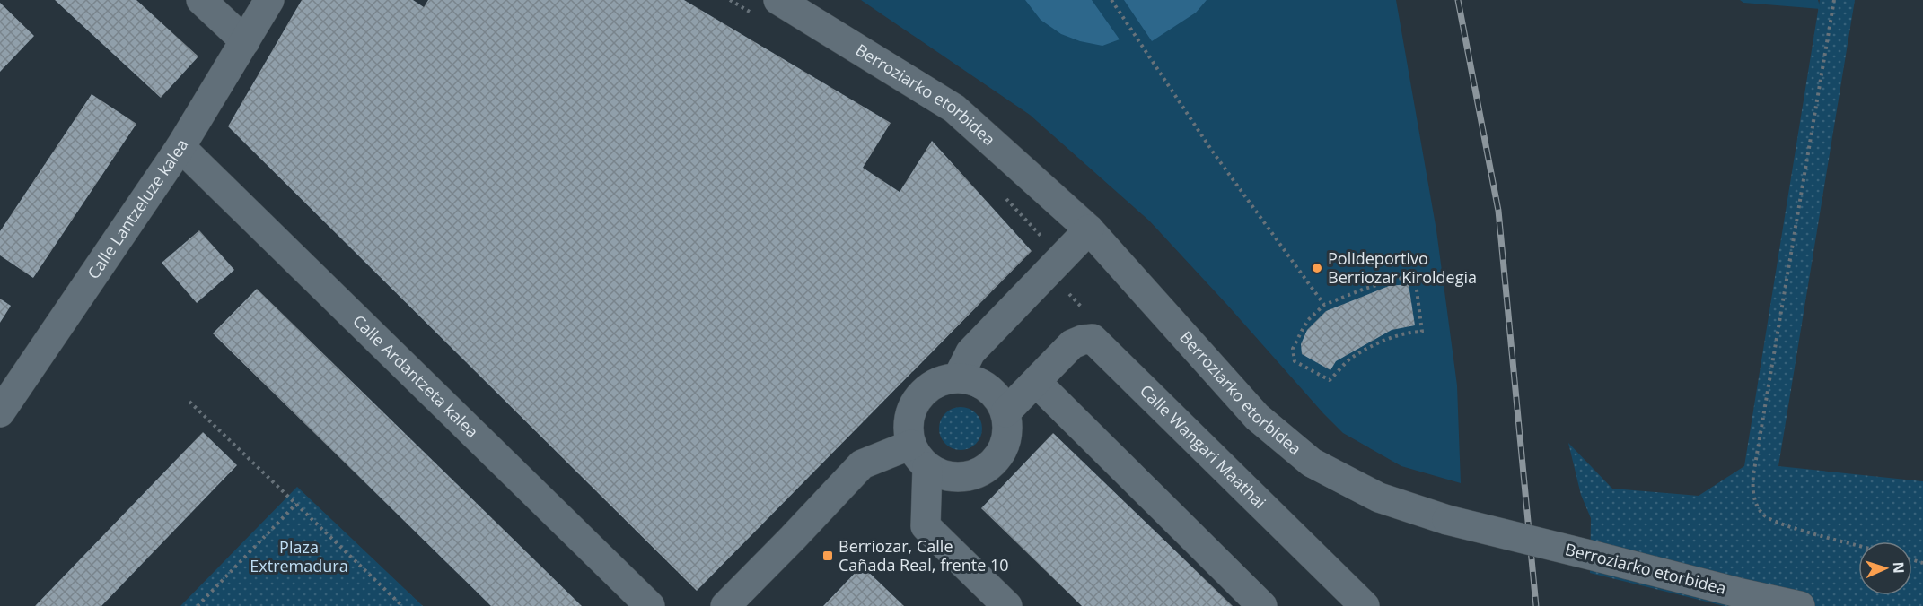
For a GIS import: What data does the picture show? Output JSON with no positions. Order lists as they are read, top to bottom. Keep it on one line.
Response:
{"streets":{"street":["Berroziarko etorbidea","Calle Lantzeluze kalea","Calle Ardantzeta kalea","Calle Wangari Maathai"]},"crossings":[["Calle Lantzeluze kalea","Calle Ardantzeta kalea"]],"parks":["Plaza Extremadura"],"places":{"other":["Polideportivo Berriozar Kiroldegia"],"transit":["Berriozar, Calle Cañada Real, frente 10"]},"north":"right"}
